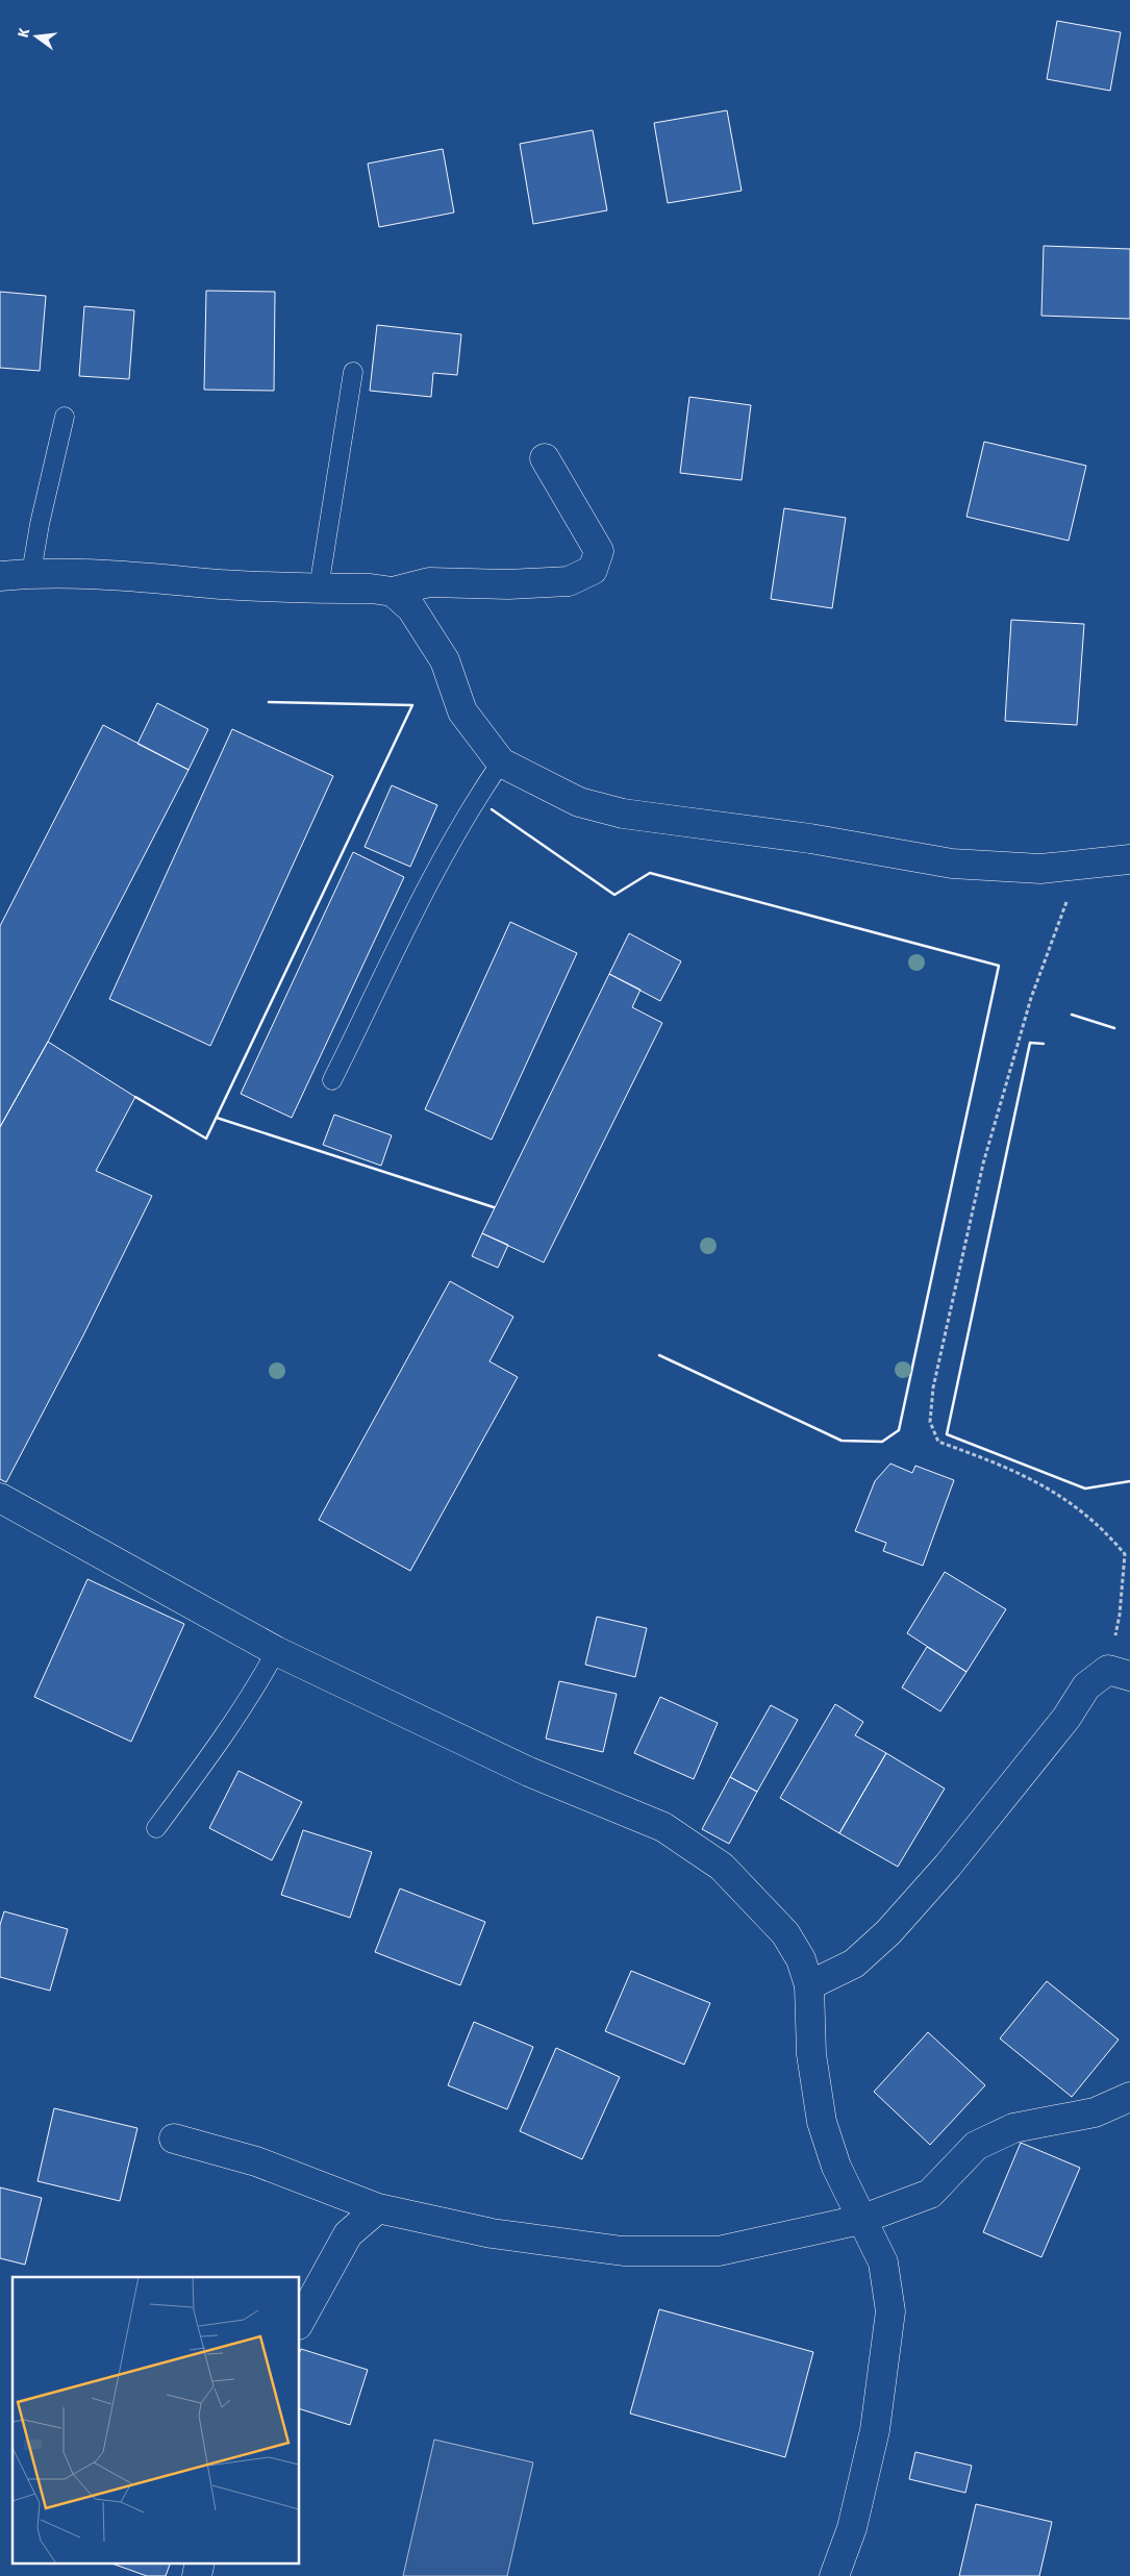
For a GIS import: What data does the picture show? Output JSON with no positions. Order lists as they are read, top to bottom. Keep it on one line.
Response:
{"north":"left"}
